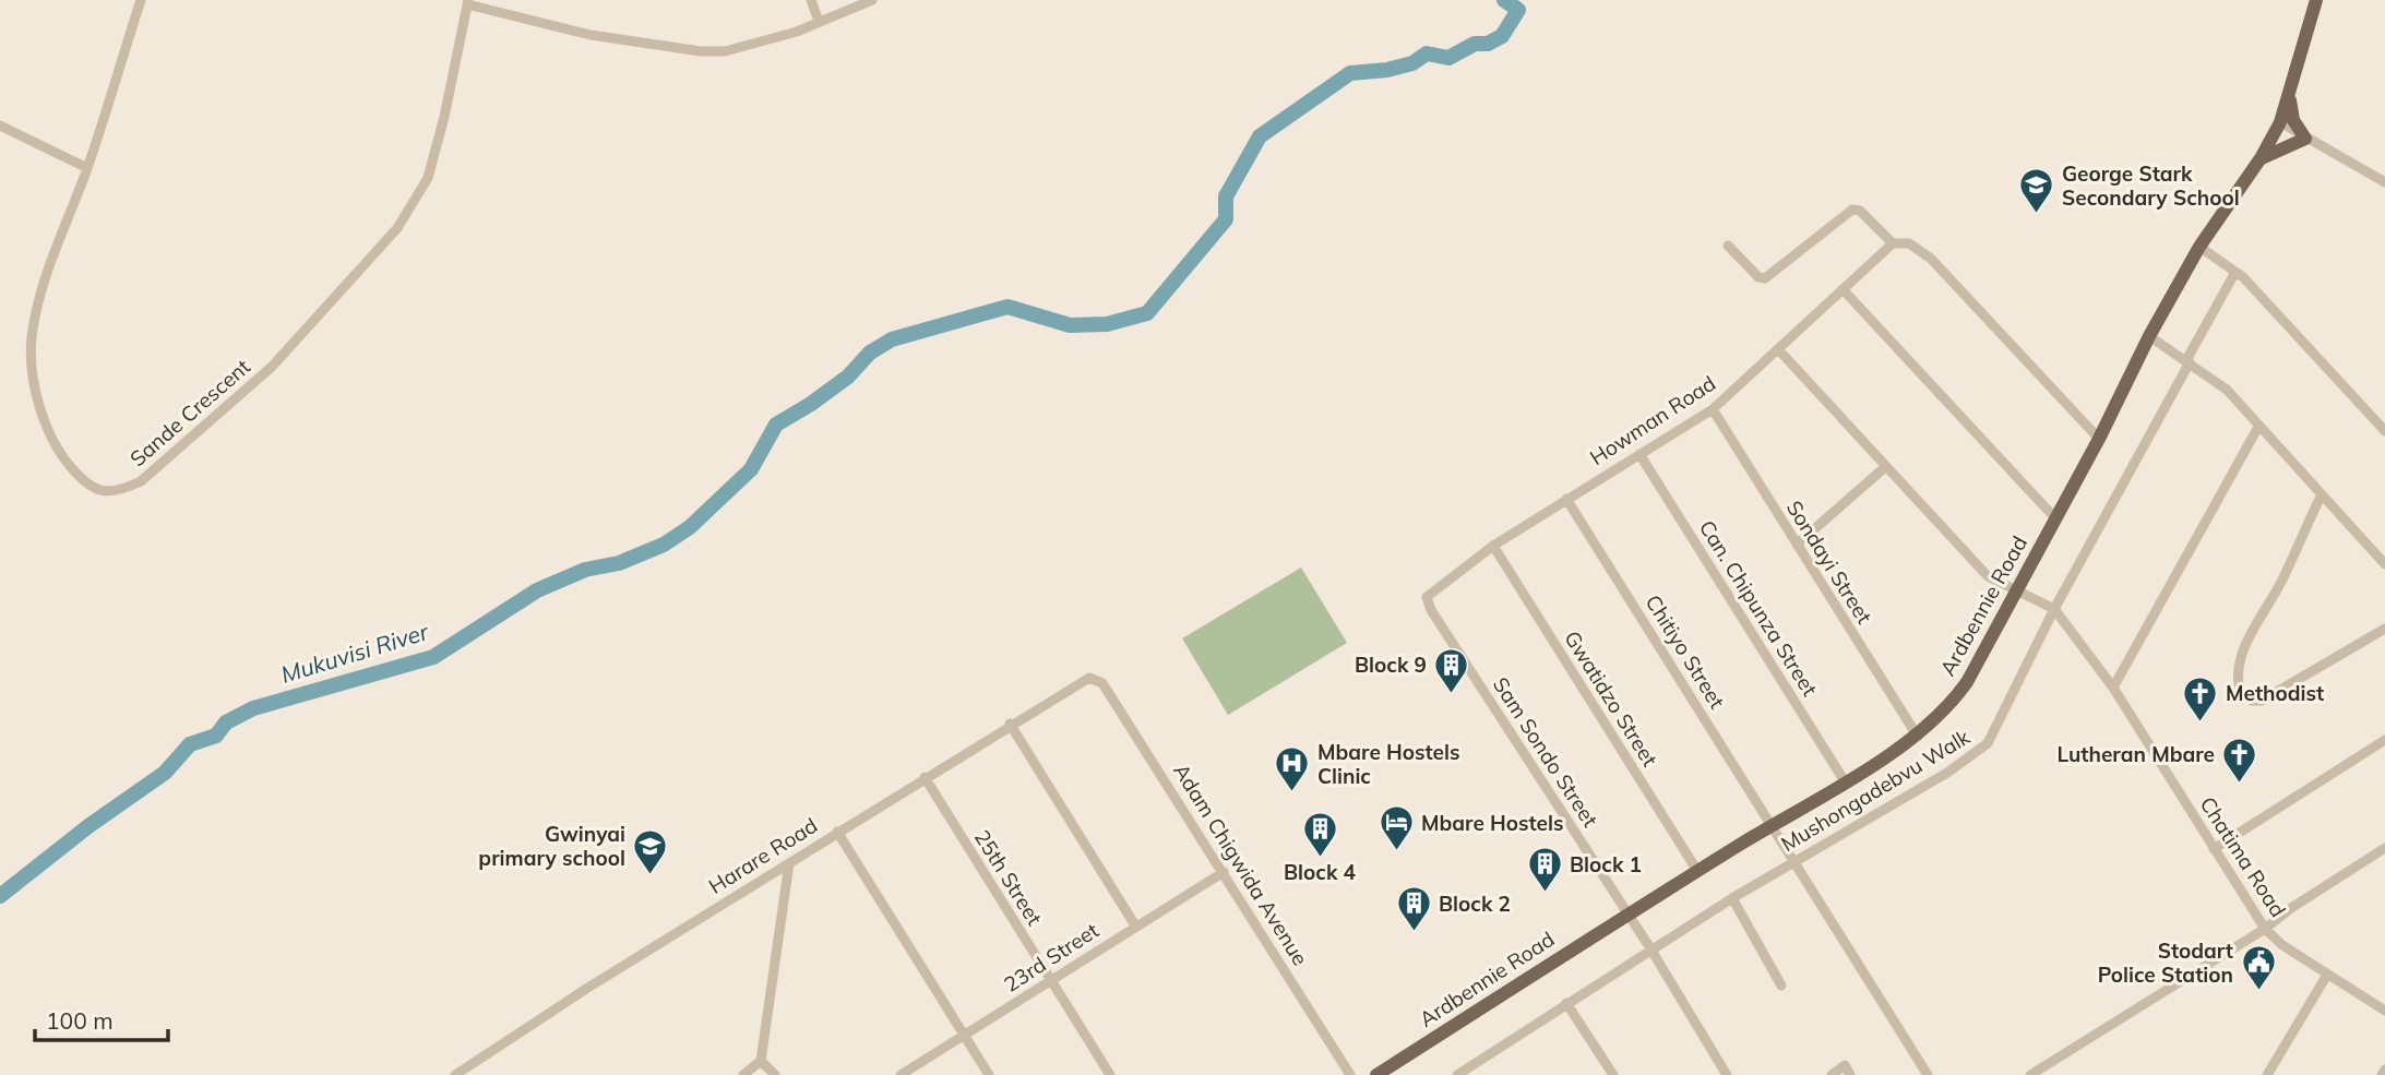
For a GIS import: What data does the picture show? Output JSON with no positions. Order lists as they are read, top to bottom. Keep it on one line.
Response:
{"streets":{"main road":["Ardbennie Road"],"street":["Sande Crescent","Howman Road","Sondayi Street","Can. Chipunza Street","Chitiyo Street","Gwatidzo Street","Sam Sondo Street","Mushongadebvu Walk","Harare Road","Chatima Road","Adam Chigwida Avenue","25th Street","23rd Street"]},"crossings":[["Howman Road","Sondayi Street"],["Howman Road","Can. Chipunza Street"],["Howman Road","Chitiyo Street"],["Howman Road","Gwatidzo Street"],["Howman Road","Sam Sondo Street"],["Howman Road","Chatima Road"],["Sondayi Street","Ardbennie Road"],["Ardbennie Road","Can. Chipunza Street"],["Ardbennie Road","Chitiyo Street"],["Ardbennie Road","Gwatidzo Street"],["Ardbennie Road","Sam Sondo Street"],["Ardbennie Road","Chatima Road"],["Chitiyo Street","Mushongadebvu Walk"],["Sam Sondo Street","Mushongadebvu Walk"],["Mushongadebvu Walk","Chatima Road"],["Harare Road","Adam Chigwida Avenue"],["Harare Road","25th Street"],["Adam Chigwida Avenue","23rd Street"],["25th Street","23rd Street"]],"water":["Mukuvisi River"],"places":{"school or university":["George Stark Secondary School","Gwinyai primary school"],"building":["Block 9","Block 4","Block 1","Block 2"],"church":["Methodist","Lutheran Mbare"],"hospital":["Mbare Hostels Clinic"],"hotel":["Mbare Hostels"],"public building":["Stodart Police Station"]},"scale_bar":"100 m"}
